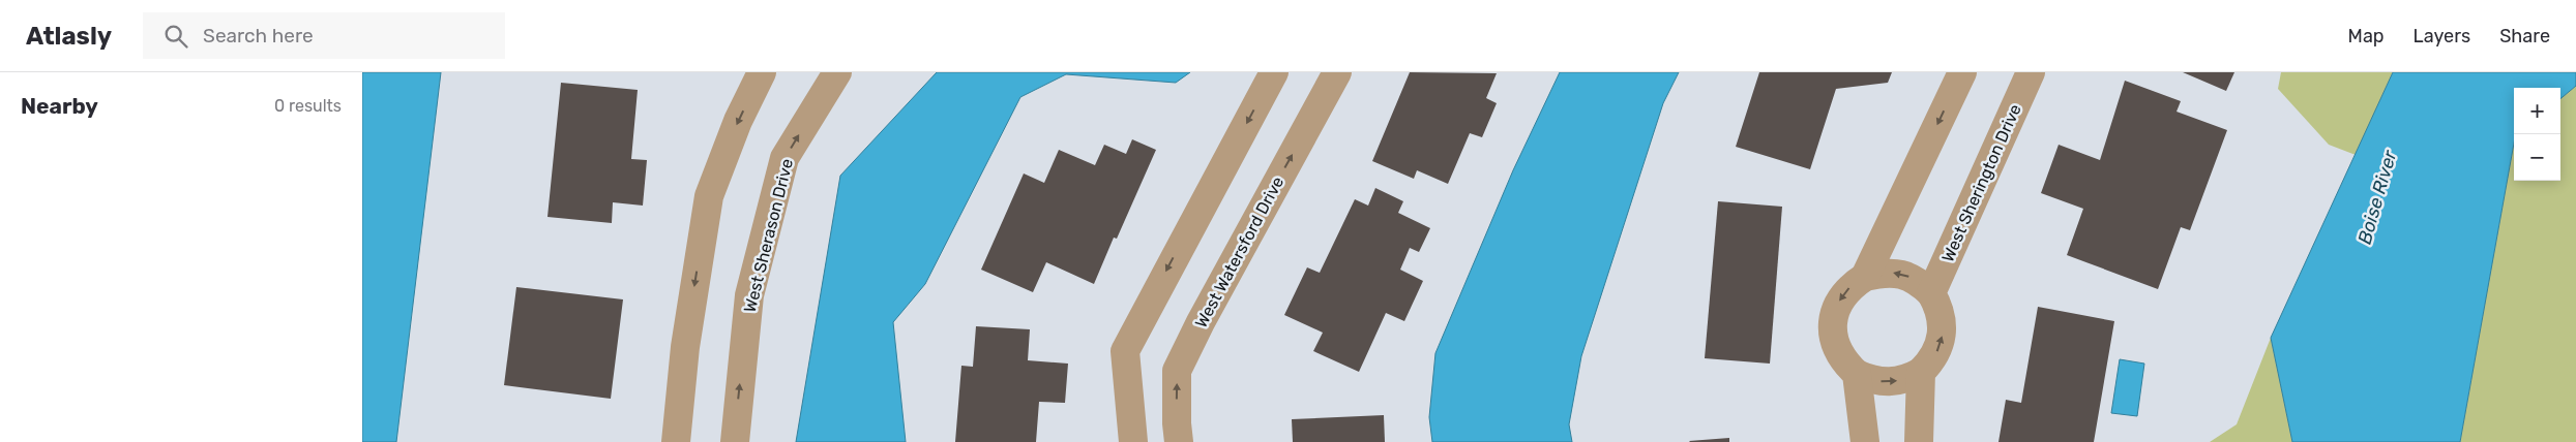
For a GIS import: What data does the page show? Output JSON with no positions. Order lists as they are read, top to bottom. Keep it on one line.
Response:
{"streets":{"street":["West Sherington Drive","West Sherason Drive","West Watersford Drive"]},"water":["Boise River"],"page":{"header":"Atlasly","search":"Search here","nav":["Map","Layers","Share"],"heading":["Nearby","0 results"],"map_buttons":["+","−"]}}
